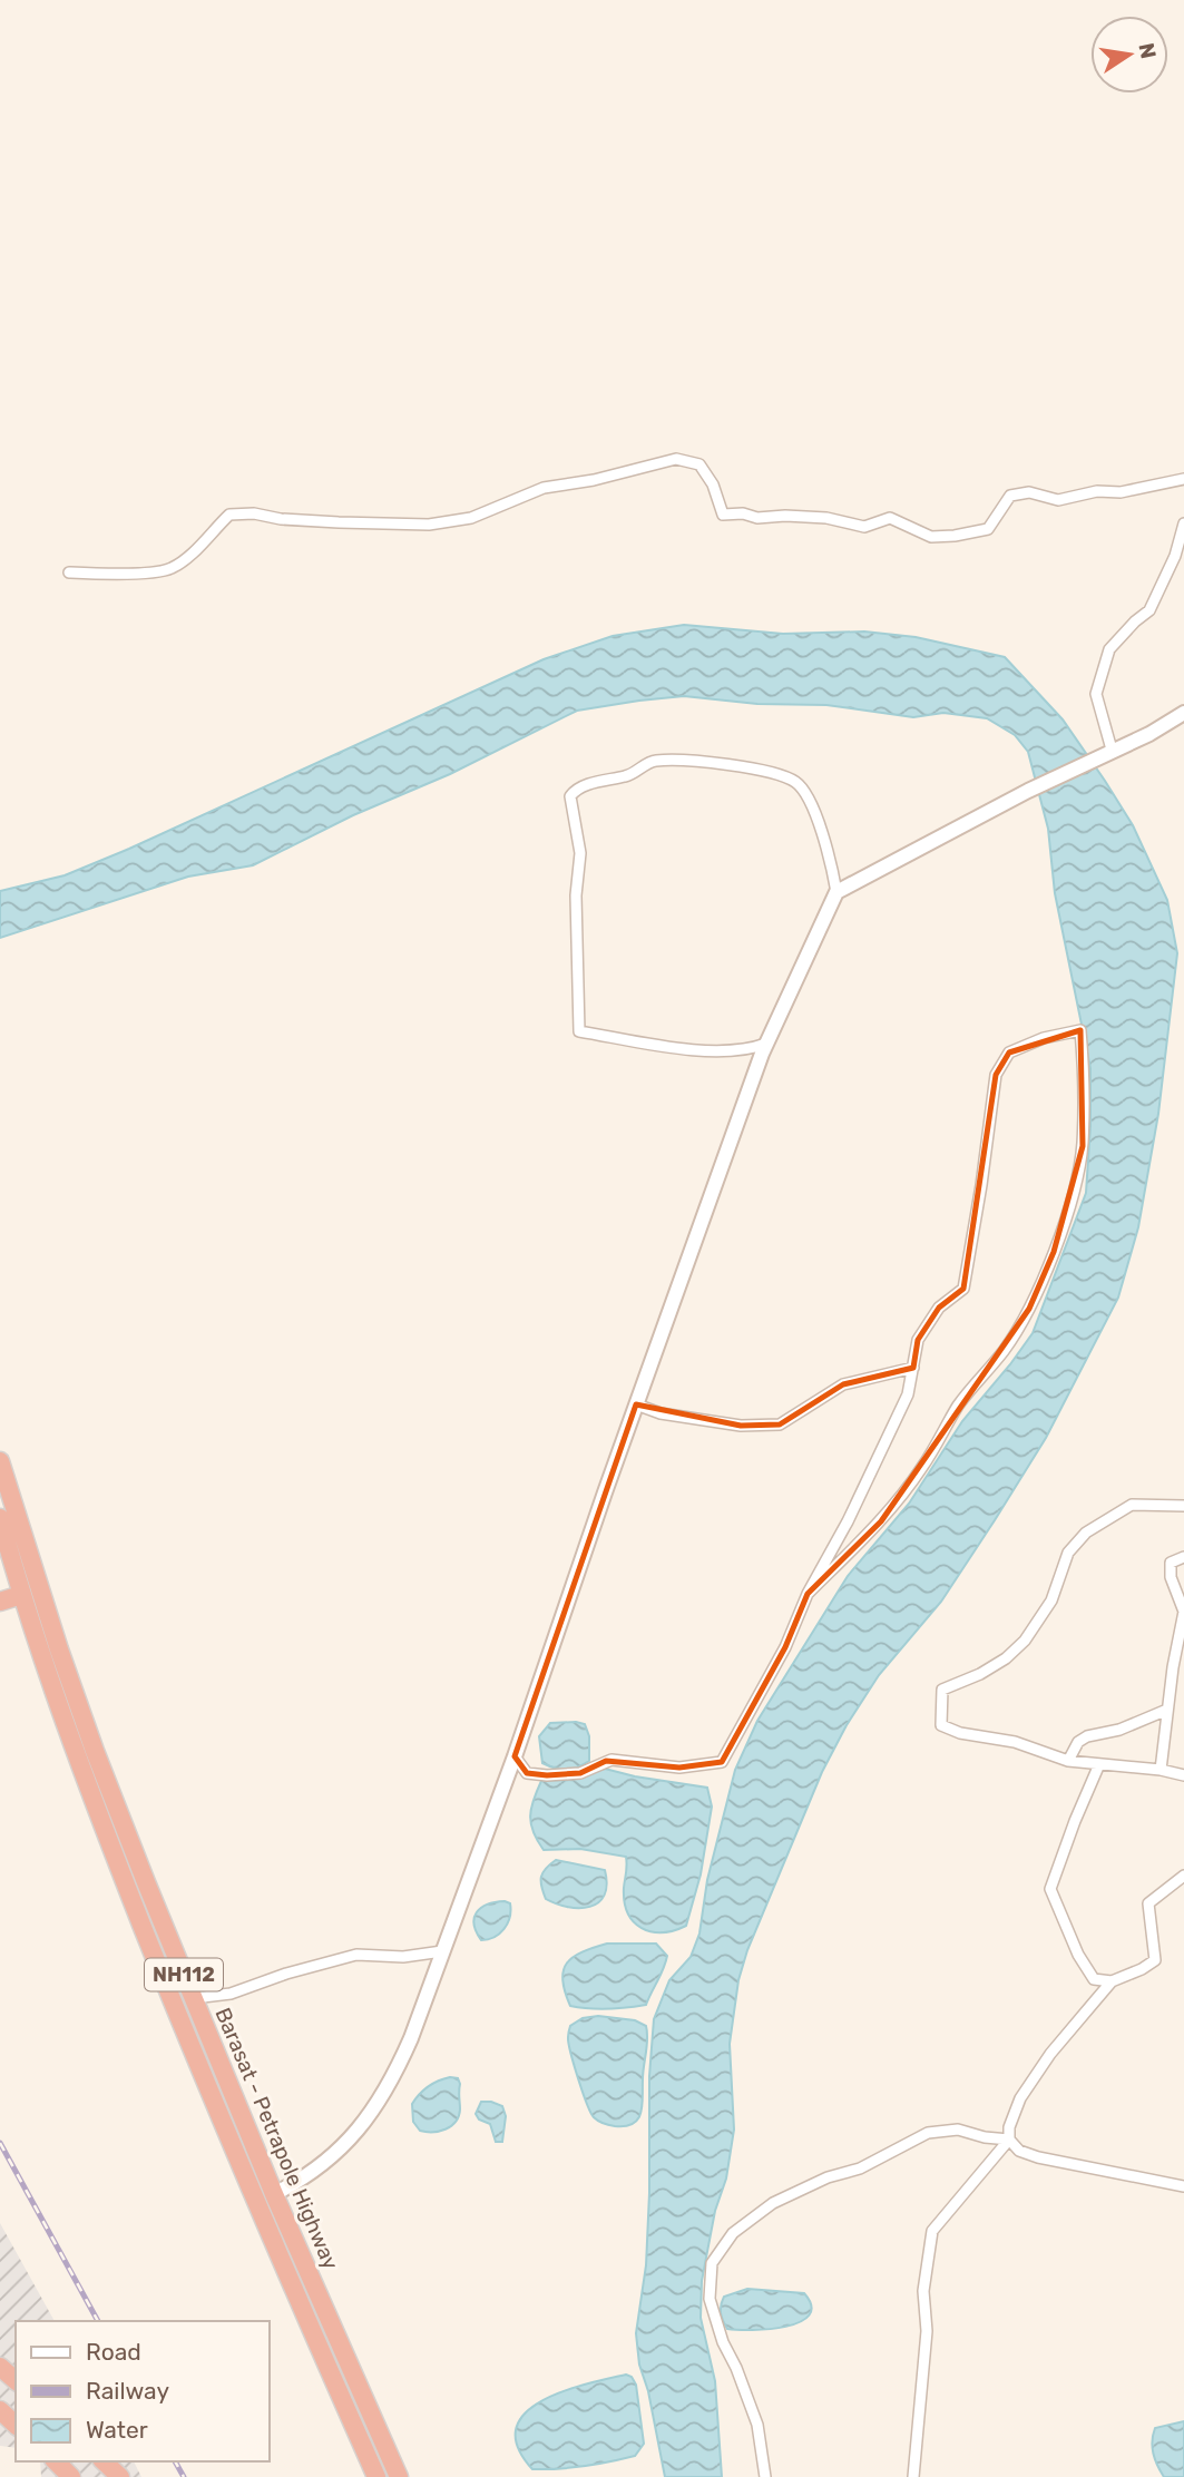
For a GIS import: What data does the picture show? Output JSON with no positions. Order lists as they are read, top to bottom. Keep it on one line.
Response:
{"streets":{"highway":["NH112","Barasat - Petrapole Highway"]},"legend":["Road","Railway","Water"],"north":"right"}
